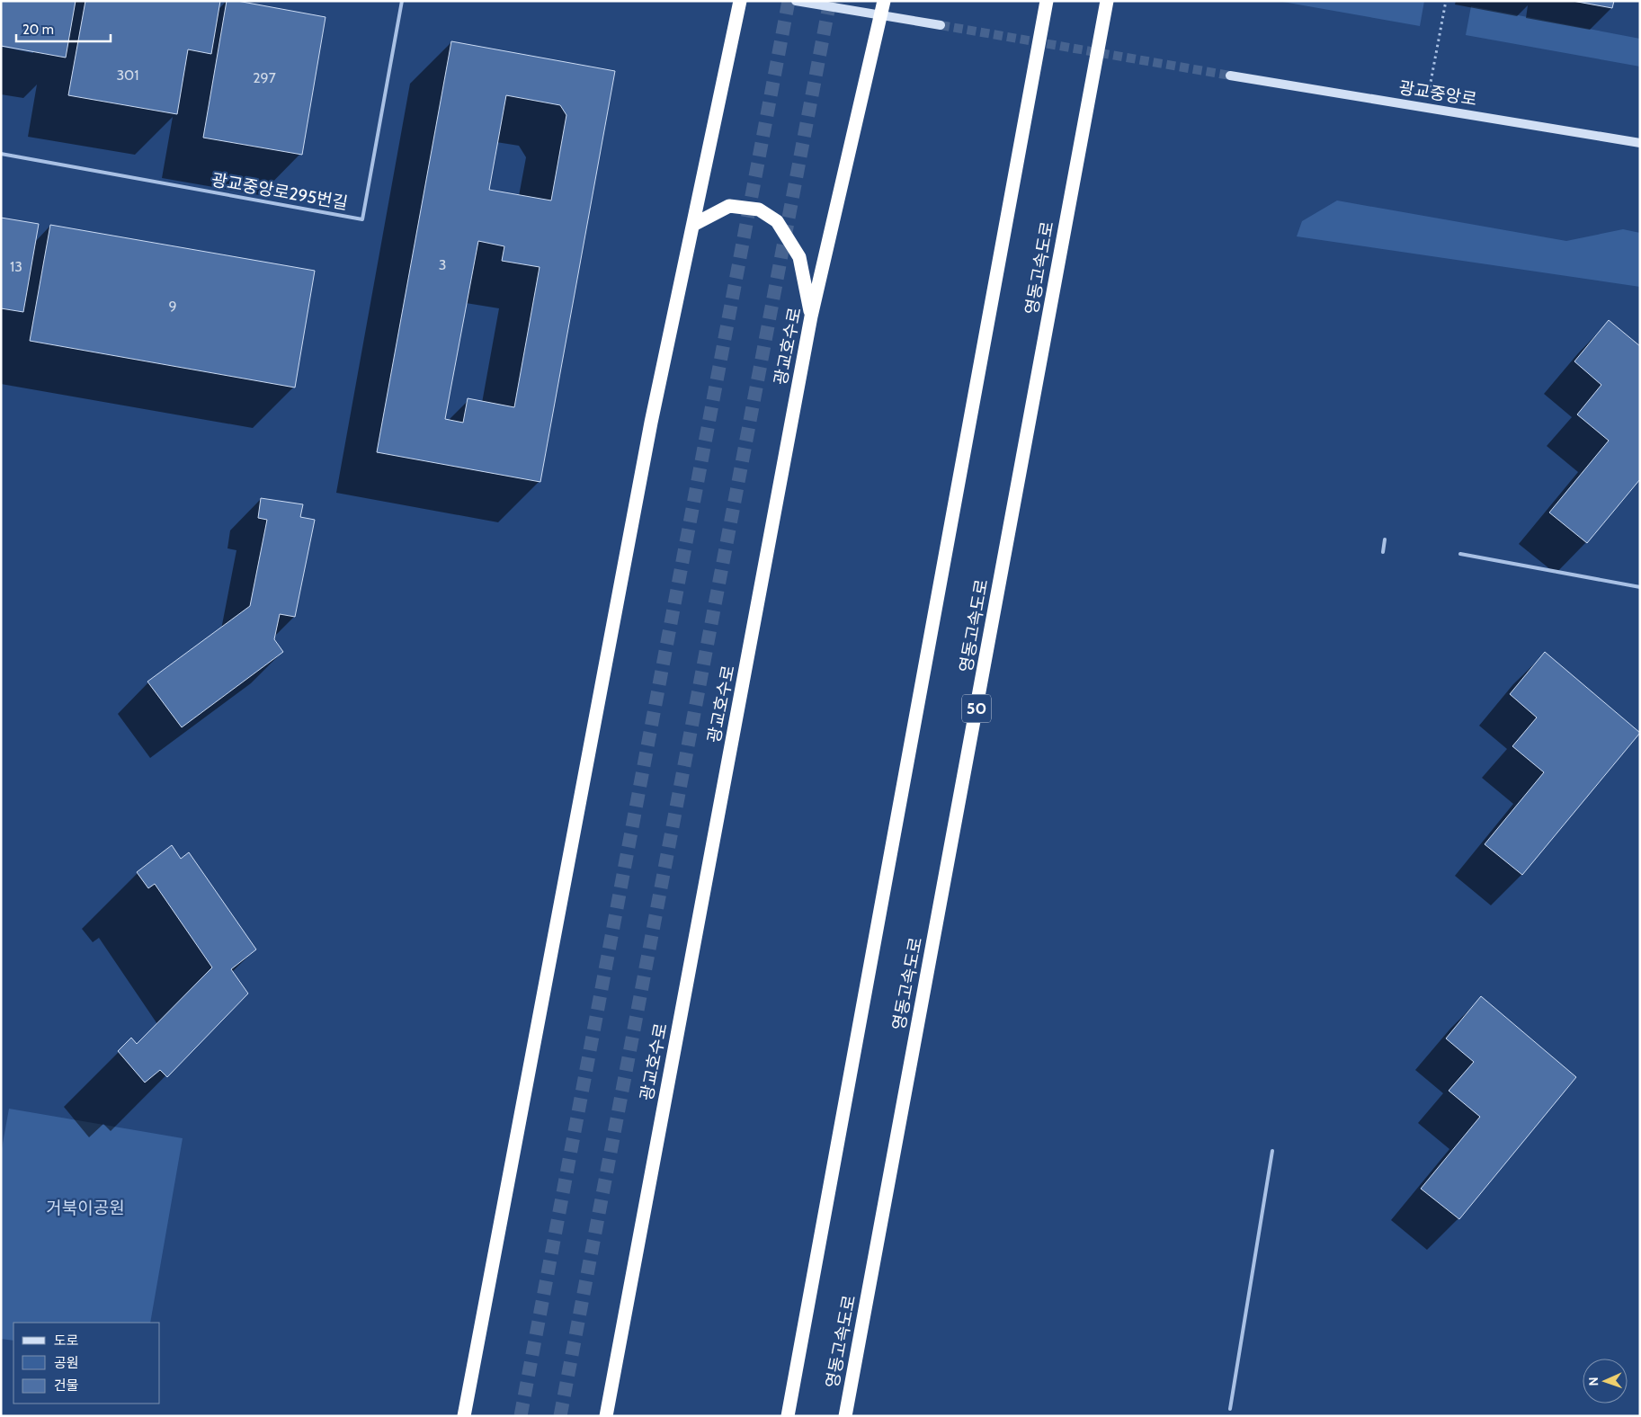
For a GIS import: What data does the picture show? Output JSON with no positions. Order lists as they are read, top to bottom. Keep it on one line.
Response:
{"streets":{"highway":["영동고속도로","광교호수로","50"],"main road":["광교중앙로"],"lane":["광교중앙로295번길"]},"parks":["거북이공원"],"house_numbers":["301","297","3","13","9"],"legend":["도로","공원","건물"],"scale_bar":"20 m","north":"left"}
